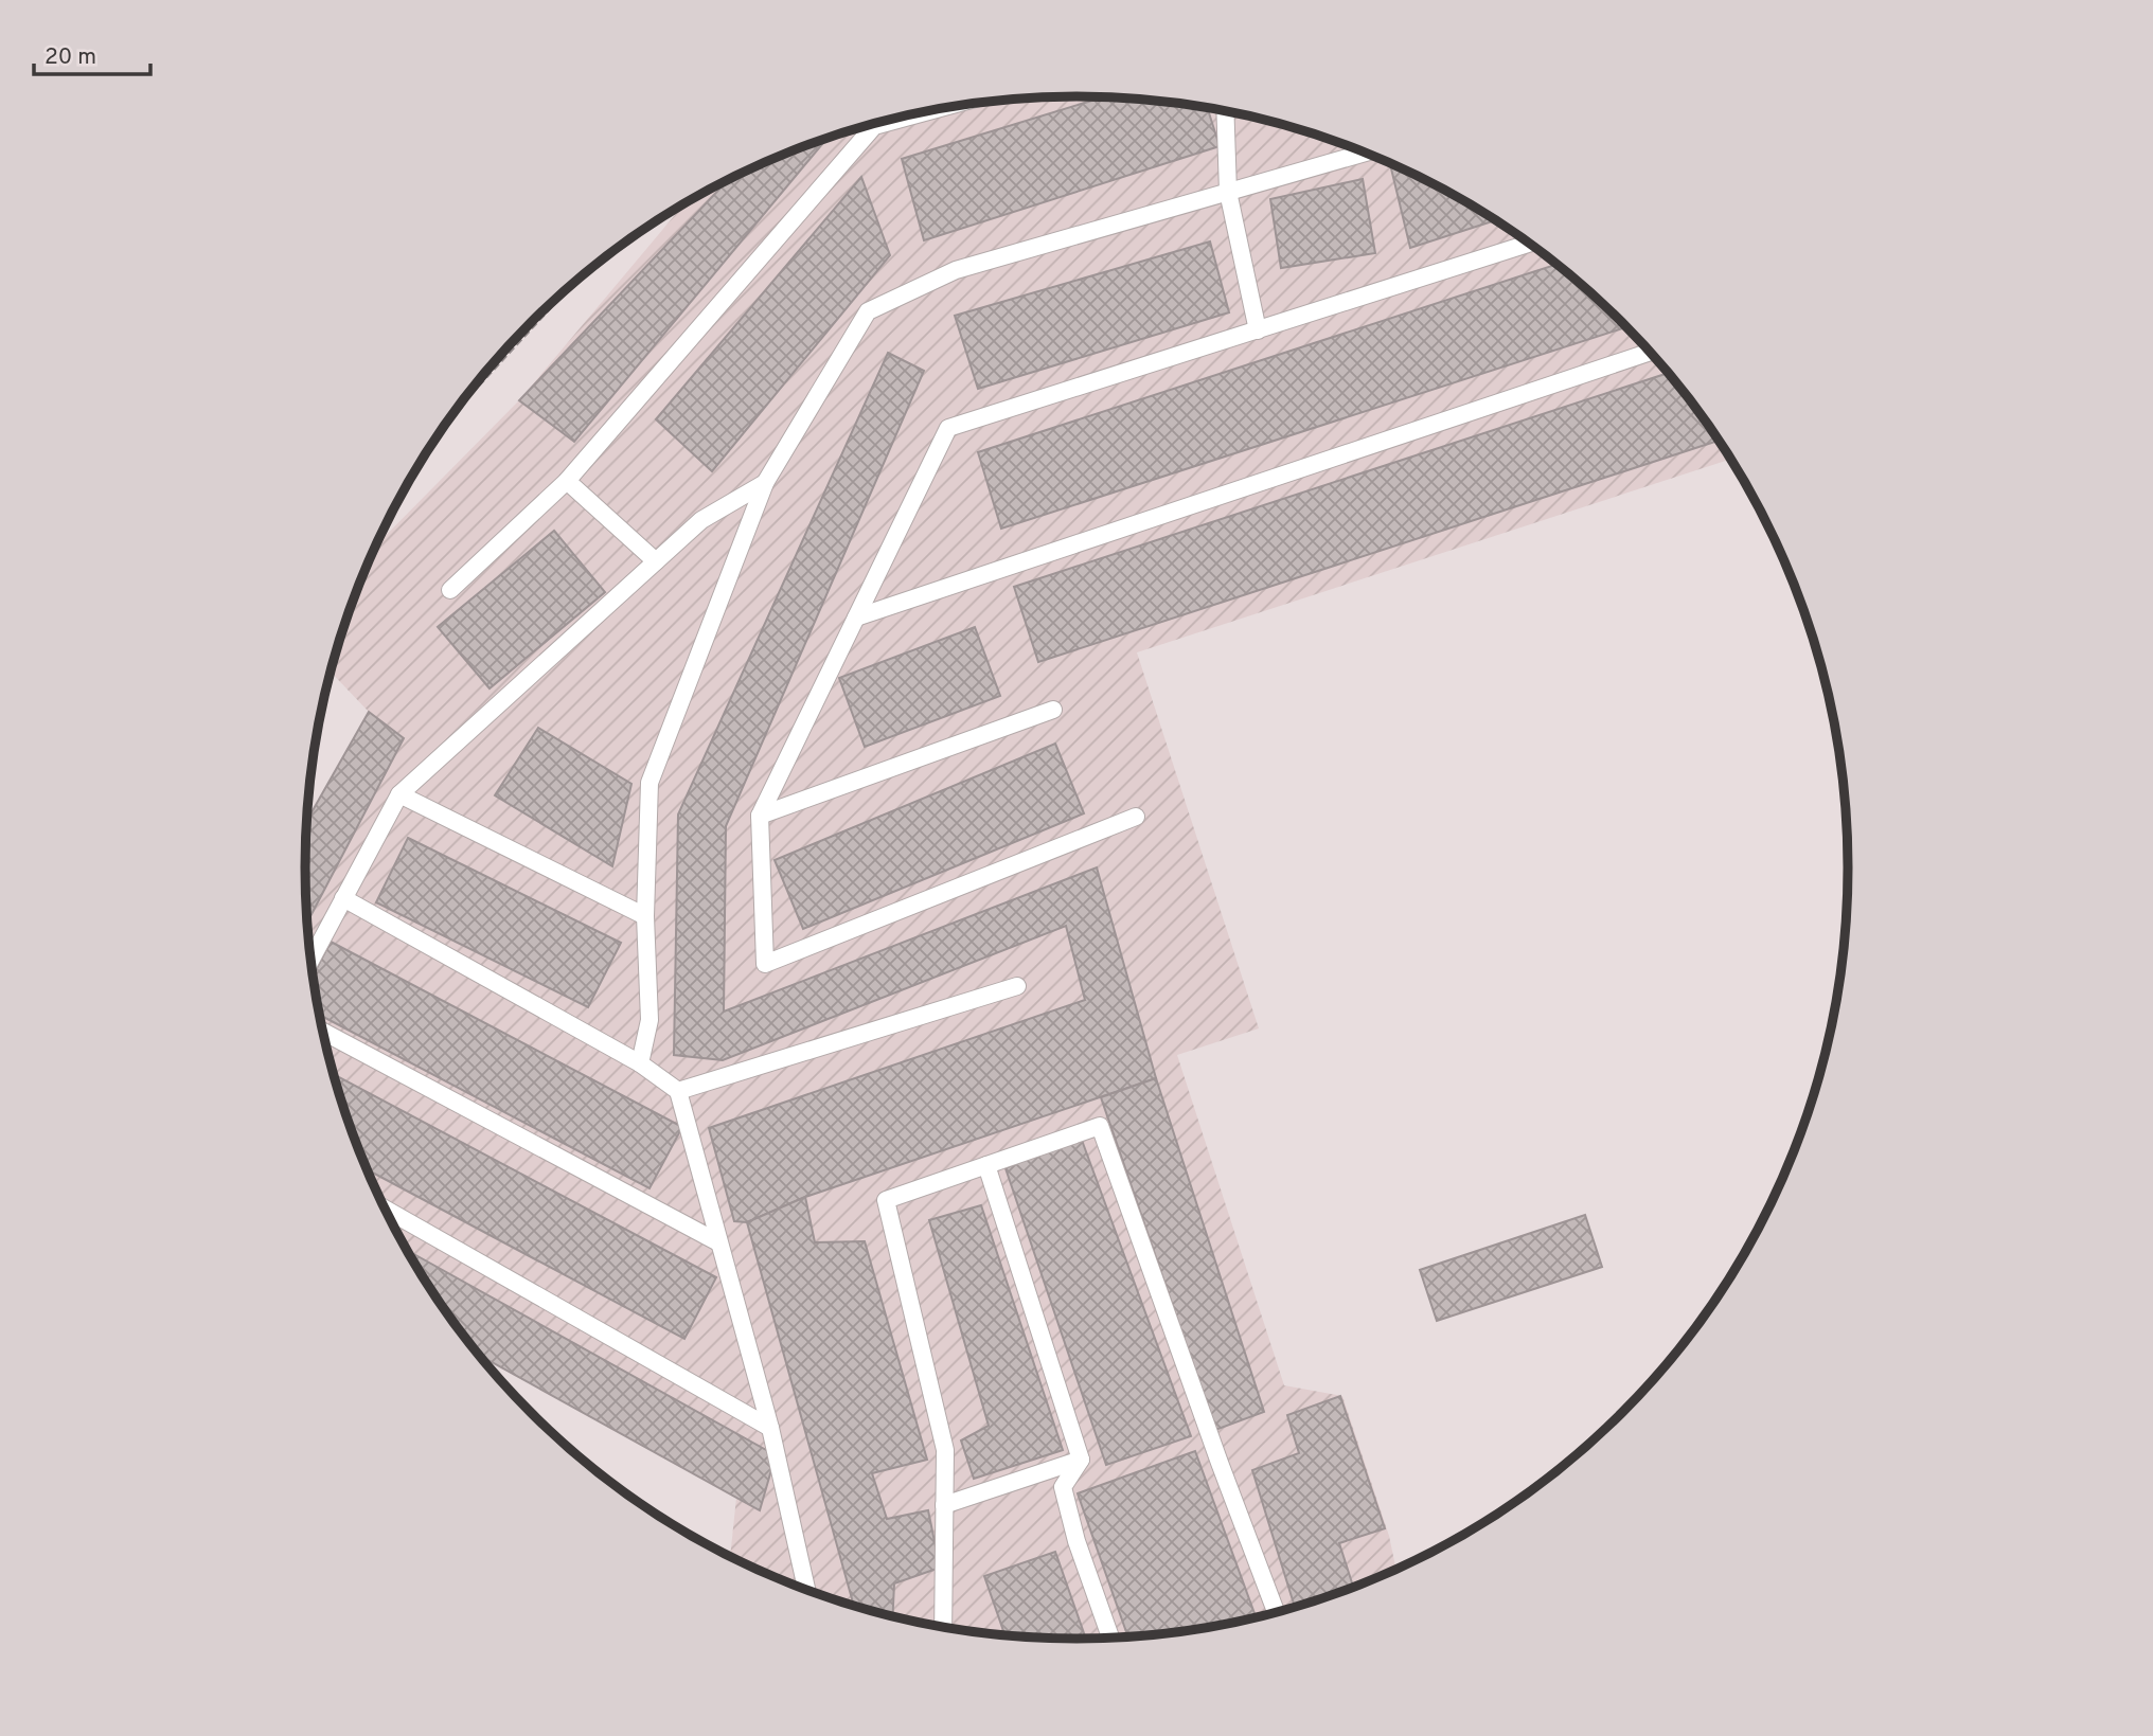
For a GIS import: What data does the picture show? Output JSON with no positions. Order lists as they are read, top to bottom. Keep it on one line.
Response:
{"scale_bar":"20 m"}
